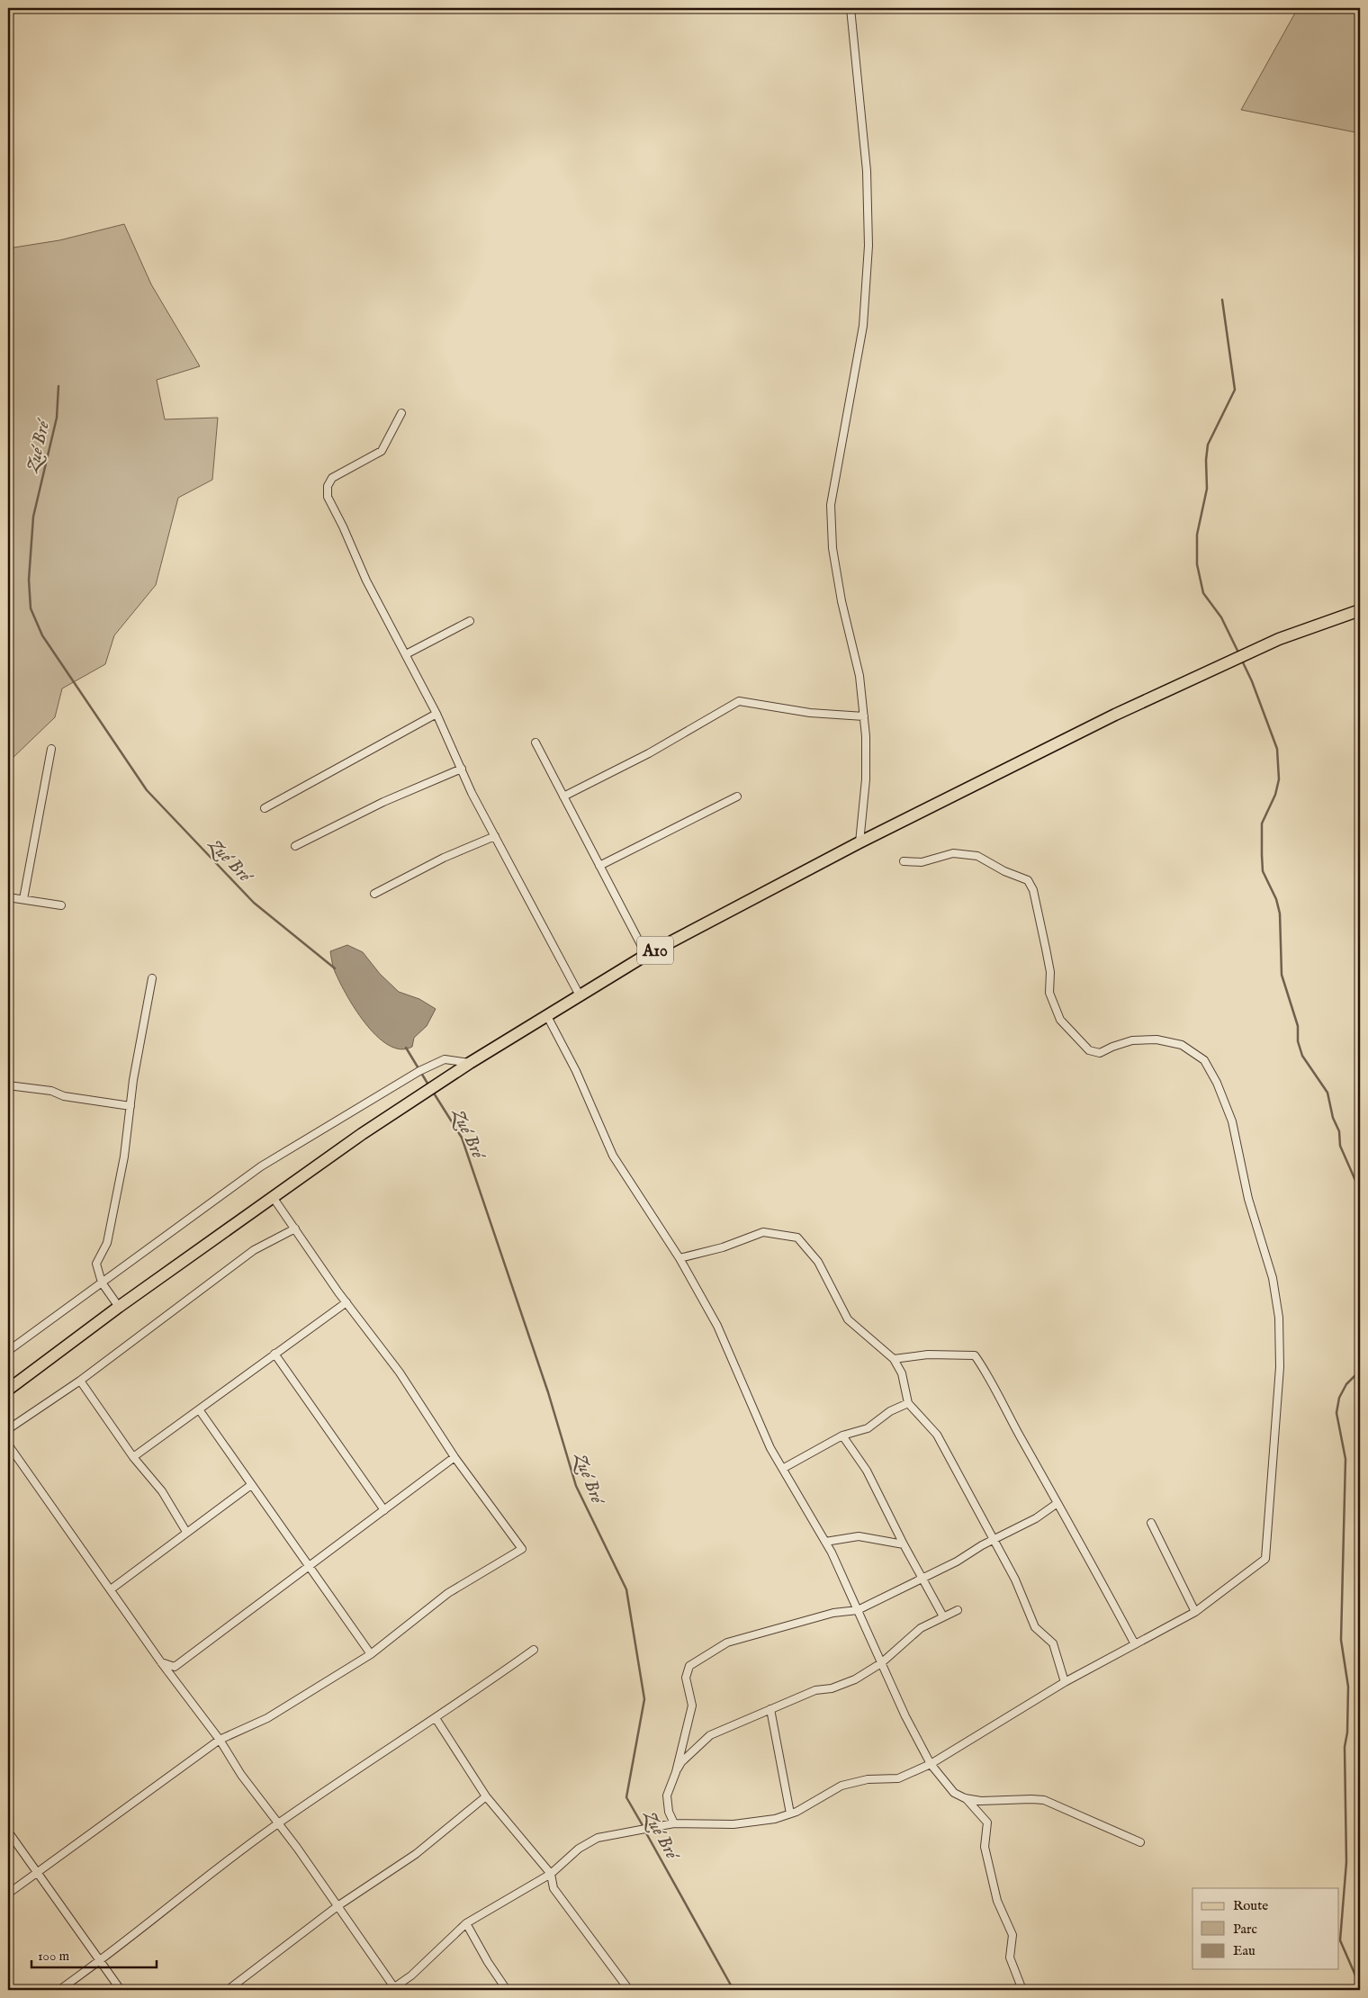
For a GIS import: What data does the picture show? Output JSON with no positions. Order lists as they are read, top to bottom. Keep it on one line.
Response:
{"streets":{"main road":["A10"]},"water":["Zué Bré"],"legend":["Route","Parc","Eau"],"scale_bar":"100 m"}
